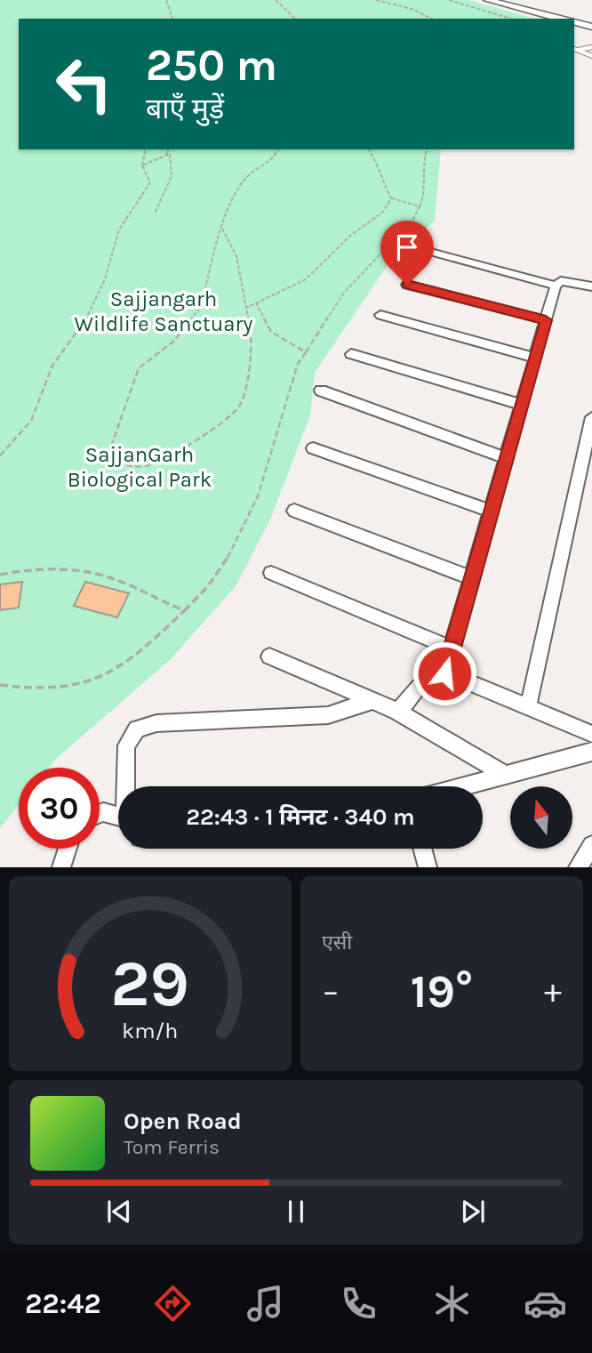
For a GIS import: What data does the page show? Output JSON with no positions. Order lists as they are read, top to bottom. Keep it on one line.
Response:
{"parks":["Sajjangarh Wildlife Sanctuary","SajjanGarh Biological Park"],"north":"top","page":{"turn":["250 m","बाएँ मुड़ें"],"limit":"30","trip":"22:43 · 1 मिनट · 340 m","tile":"एसी","heat":["−","19°","+"],"song":["Open Road","Tom Ferris"],"tabs":"22:42","gauge":["29","km/h"]}}
